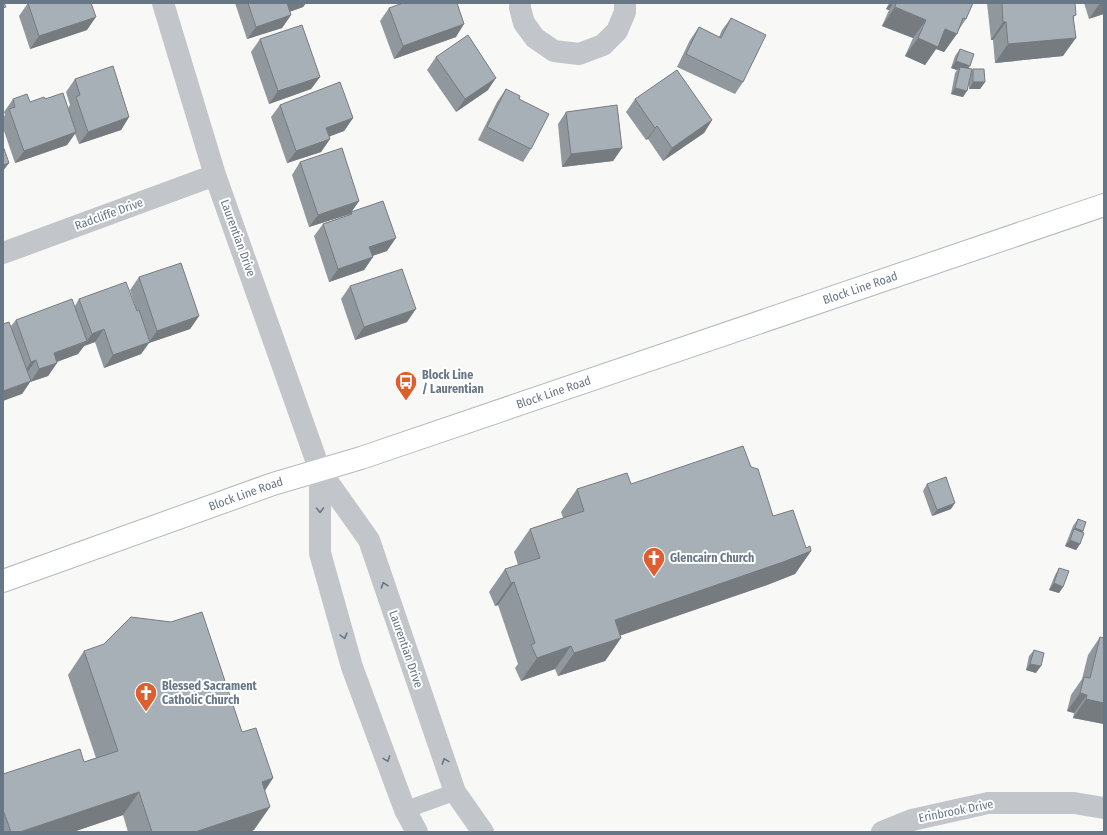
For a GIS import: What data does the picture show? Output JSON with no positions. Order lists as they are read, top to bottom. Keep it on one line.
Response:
{"streets":{"street":["Radcliffe Drive","Laurentian Drive","Block Line Road","Erinbrook Drive"]},"crossings":[["Radcliffe Drive","Laurentian Drive"],["Laurentian Drive","Block Line Road"]],"places":{"bus stop":["Block Line / Laurentian"],"church":["Glencairn Church","Blessed Sacrament Catholic Church"]}}
